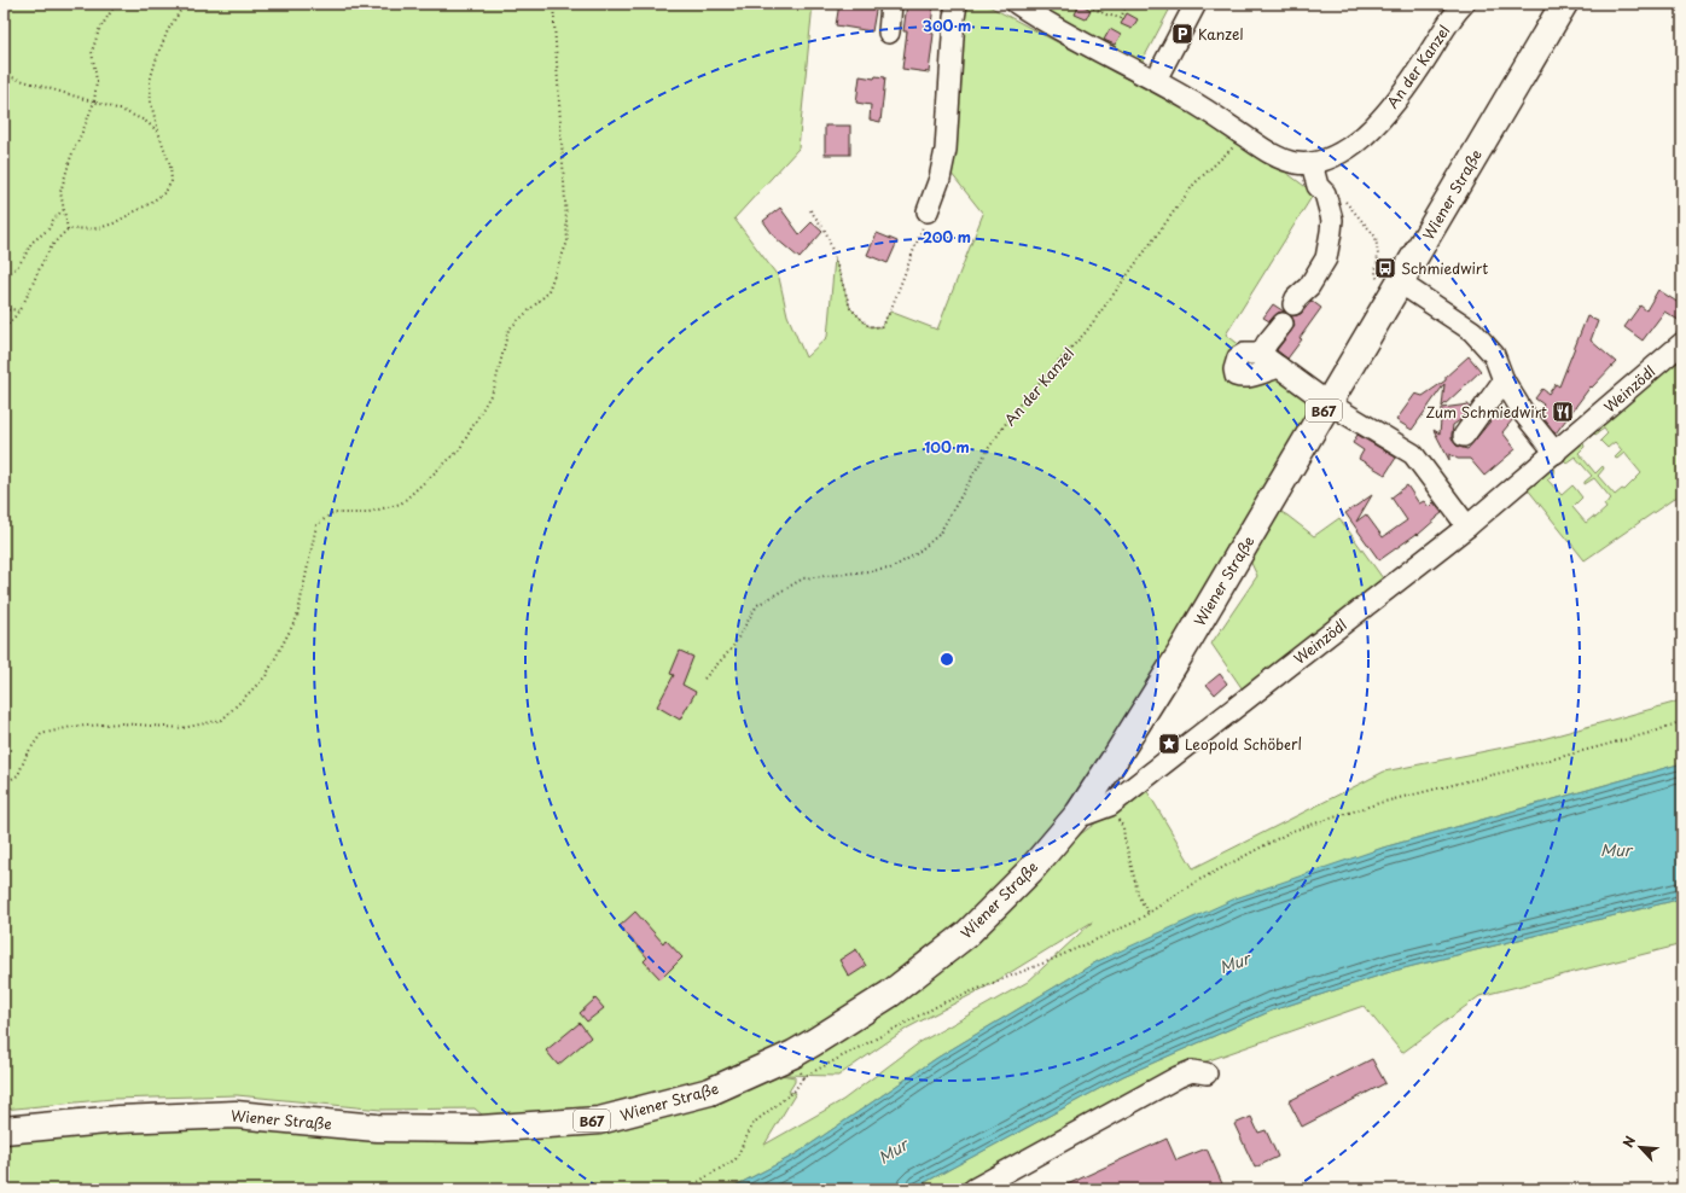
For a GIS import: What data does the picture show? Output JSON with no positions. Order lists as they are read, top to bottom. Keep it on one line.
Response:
{"streets":{"main road":["Wiener Straße","B67"],"street":["An der Kanzel","Weinzödl"]},"crossings":[["Wiener Straße","Weinzödl"]],"water":["Mur"],"places":{"parking":["Kanzel"],"bus stop":["Schmiedwirt"],"restaurant":["Zum Schmiedwirt"],"place":["Leopold Schöberl"]},"north":"top left","rings":["300 m","200 m","100 m"]}
